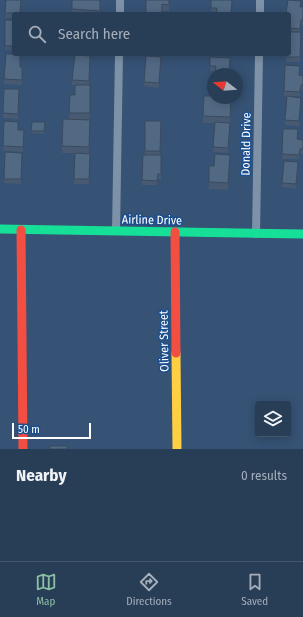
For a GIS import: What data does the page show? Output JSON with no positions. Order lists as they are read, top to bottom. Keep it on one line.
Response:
{"streets":{"street":["Donald Drive","Airline Drive","Oliver Street"]},"crossings":[["Donald Drive","Airline Drive"],["Airline Drive","Oliver Street"]],"scale_bar":"50 m","north":"left","page":{"search":"Search here","scale":"50 m","heading":["Nearby","0 results"],"nav":["Map","Directions","Saved"]}}
